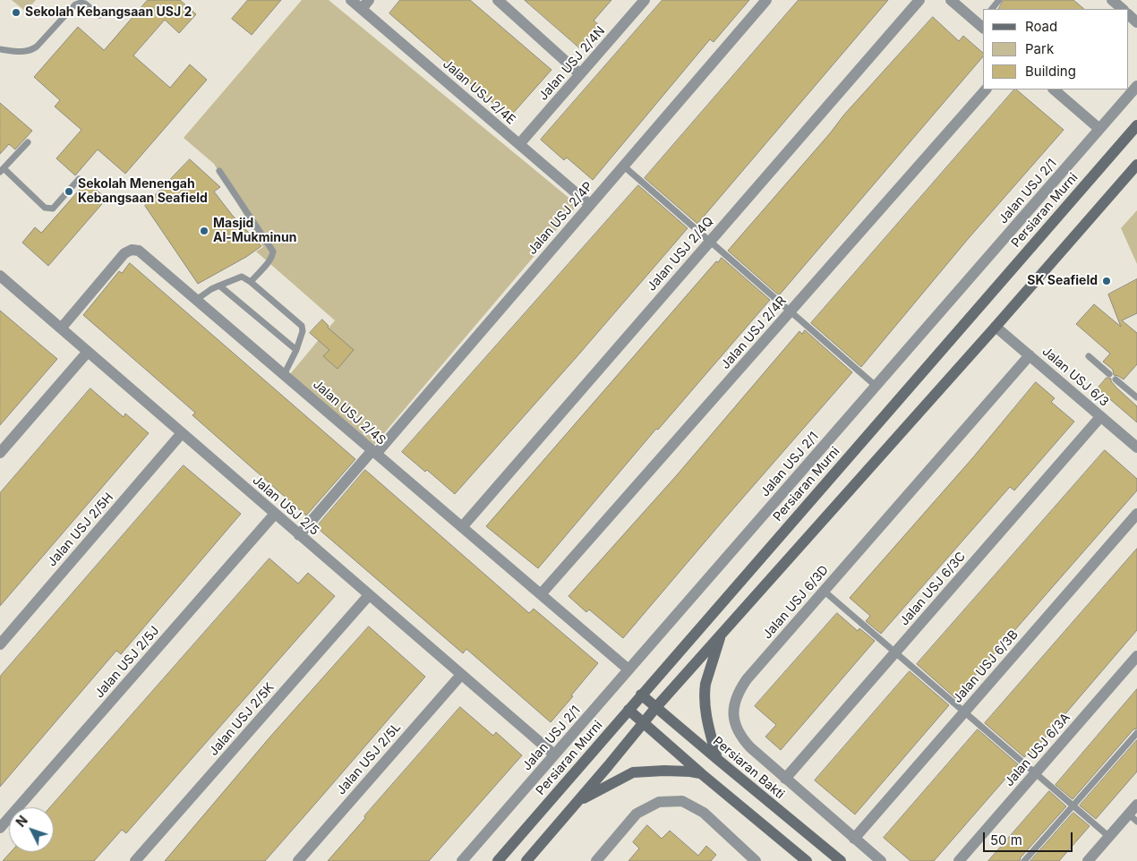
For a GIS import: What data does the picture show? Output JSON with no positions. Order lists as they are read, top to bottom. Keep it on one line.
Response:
{"streets":{"main road":["Persiaran Murni","Persiaran Bakti"],"street":["Jalan USJ 2/4N","Jalan USJ 2/4E","Jalan USJ 2/1","Jalan USJ 2/4P","Jalan USJ 2/4Q","Jalan USJ 2/4R","Jalan USJ 6/3","Jalan USJ 2/4S","Jalan USJ 2/5","Jalan USJ 2/5H","Jalan USJ 6/3C","Jalan USJ 6/3D","Jalan USJ 2/5J","Jalan USJ 6/3B","Jalan USJ 2/5K","Jalan USJ 6/3A","Jalan USJ 2/5L"]},"crossings":[["Jalan USJ 2/4N","Jalan USJ 2/4E"],["Jalan USJ 2/4E","Jalan USJ 2/4P"],["Jalan USJ 2/1","Jalan USJ 2/4S"],["Jalan USJ 2/1","Jalan USJ 2/5"],["Persiaran Murni","Persiaran Bakti"],["Jalan USJ 2/4P","Jalan USJ 2/4S"],["Jalan USJ 2/4P","Jalan USJ 2/5"],["Jalan USJ 2/4Q","Jalan USJ 2/4S"],["Jalan USJ 2/4R","Jalan USJ 2/4S"],["Jalan USJ 6/3","Jalan USJ 6/3C"],["Jalan USJ 6/3","Jalan USJ 6/3D"],["Jalan USJ 2/4S","Jalan USJ 2/5"],["Jalan USJ 2/5","Jalan USJ 2/5H"],["Jalan USJ 2/5","Jalan USJ 2/5J"],["Jalan USJ 2/5","Jalan USJ 2/5K"],["Jalan USJ 2/5","Jalan USJ 2/5L"],["Jalan USJ 6/3C","Jalan USJ 6/3D"],["Jalan USJ 6/3D","Jalan USJ 6/3B"]],"places":["Sekolah Kebangsaan USJ 2","Sekolah Menengah Kebangsaan Seafield","Masjid Al-Mukminun","SK Seafield"],"legend":["Road","Park","Building"],"scale_bar":"50 m","north":"top left"}
